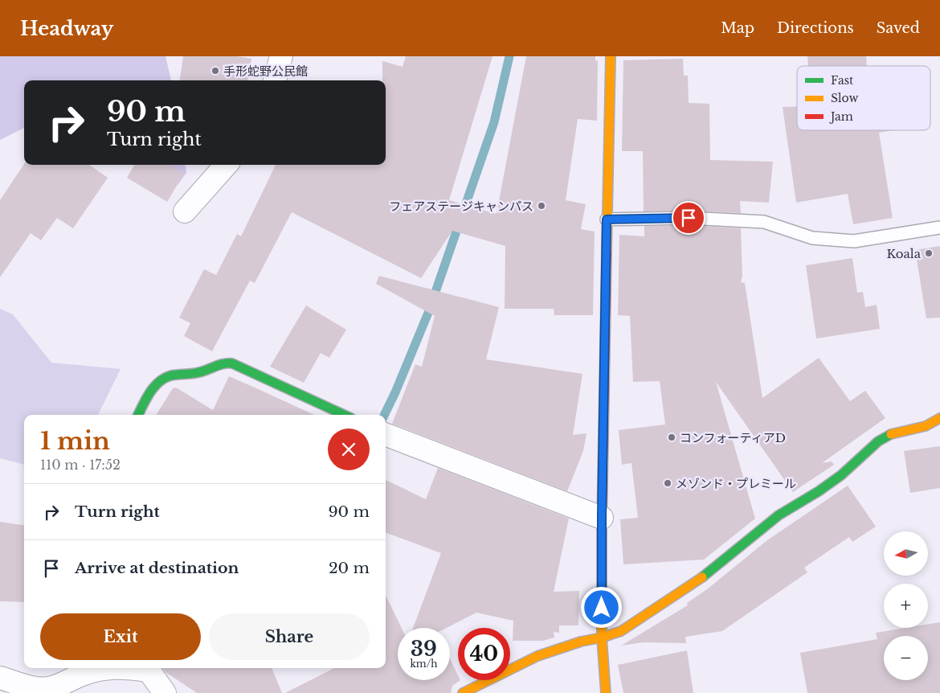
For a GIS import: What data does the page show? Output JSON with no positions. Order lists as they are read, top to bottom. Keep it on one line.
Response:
{"places":["手形蛇野公民館","フェアステージキャンパス","Koala","コンフォーティアD","メゾンド・プレミール"],"legend":["Fast","Slow","Jam"],"north":"left","page":{"header":"Headway","nav":["Map","Directions","Saved"],"turn":["90 m","Turn right"],"heading":["1 min","110 m · 17:52"],"list":[{"name":"Turn right","value":"90 m"},{"name":"Arrive at destination","value":"20 m"}],"map_buttons":["+","−"],"buttons":["Exit","Share"],"speed":"39 km/h","limit":"40"}}
